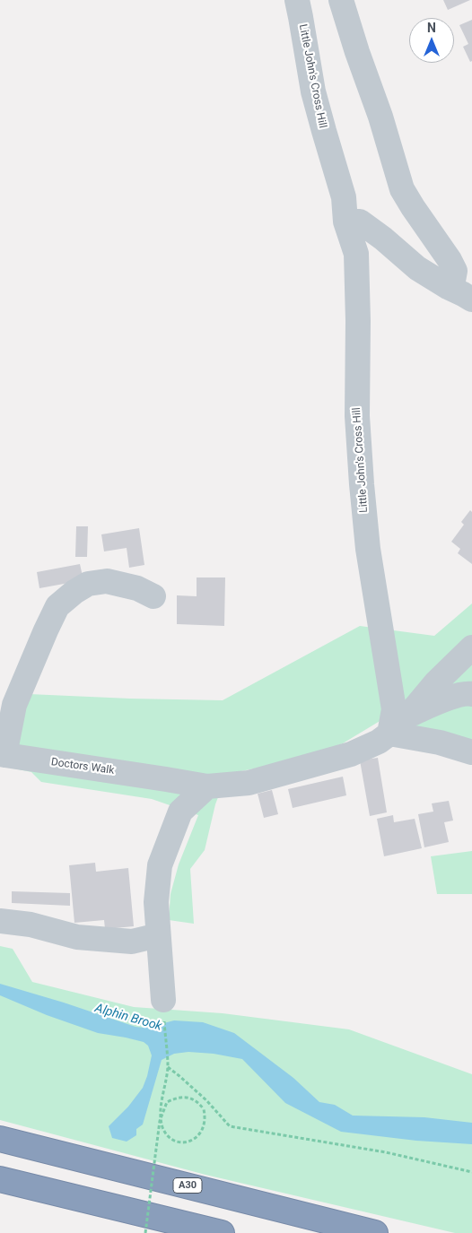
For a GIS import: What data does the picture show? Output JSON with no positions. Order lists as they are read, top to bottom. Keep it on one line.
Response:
{"streets":{"highway":["A30"],"street":["Little John's Cross Hill","Doctors Walk"]},"water":["Alphin Brook"],"north":"top"}
